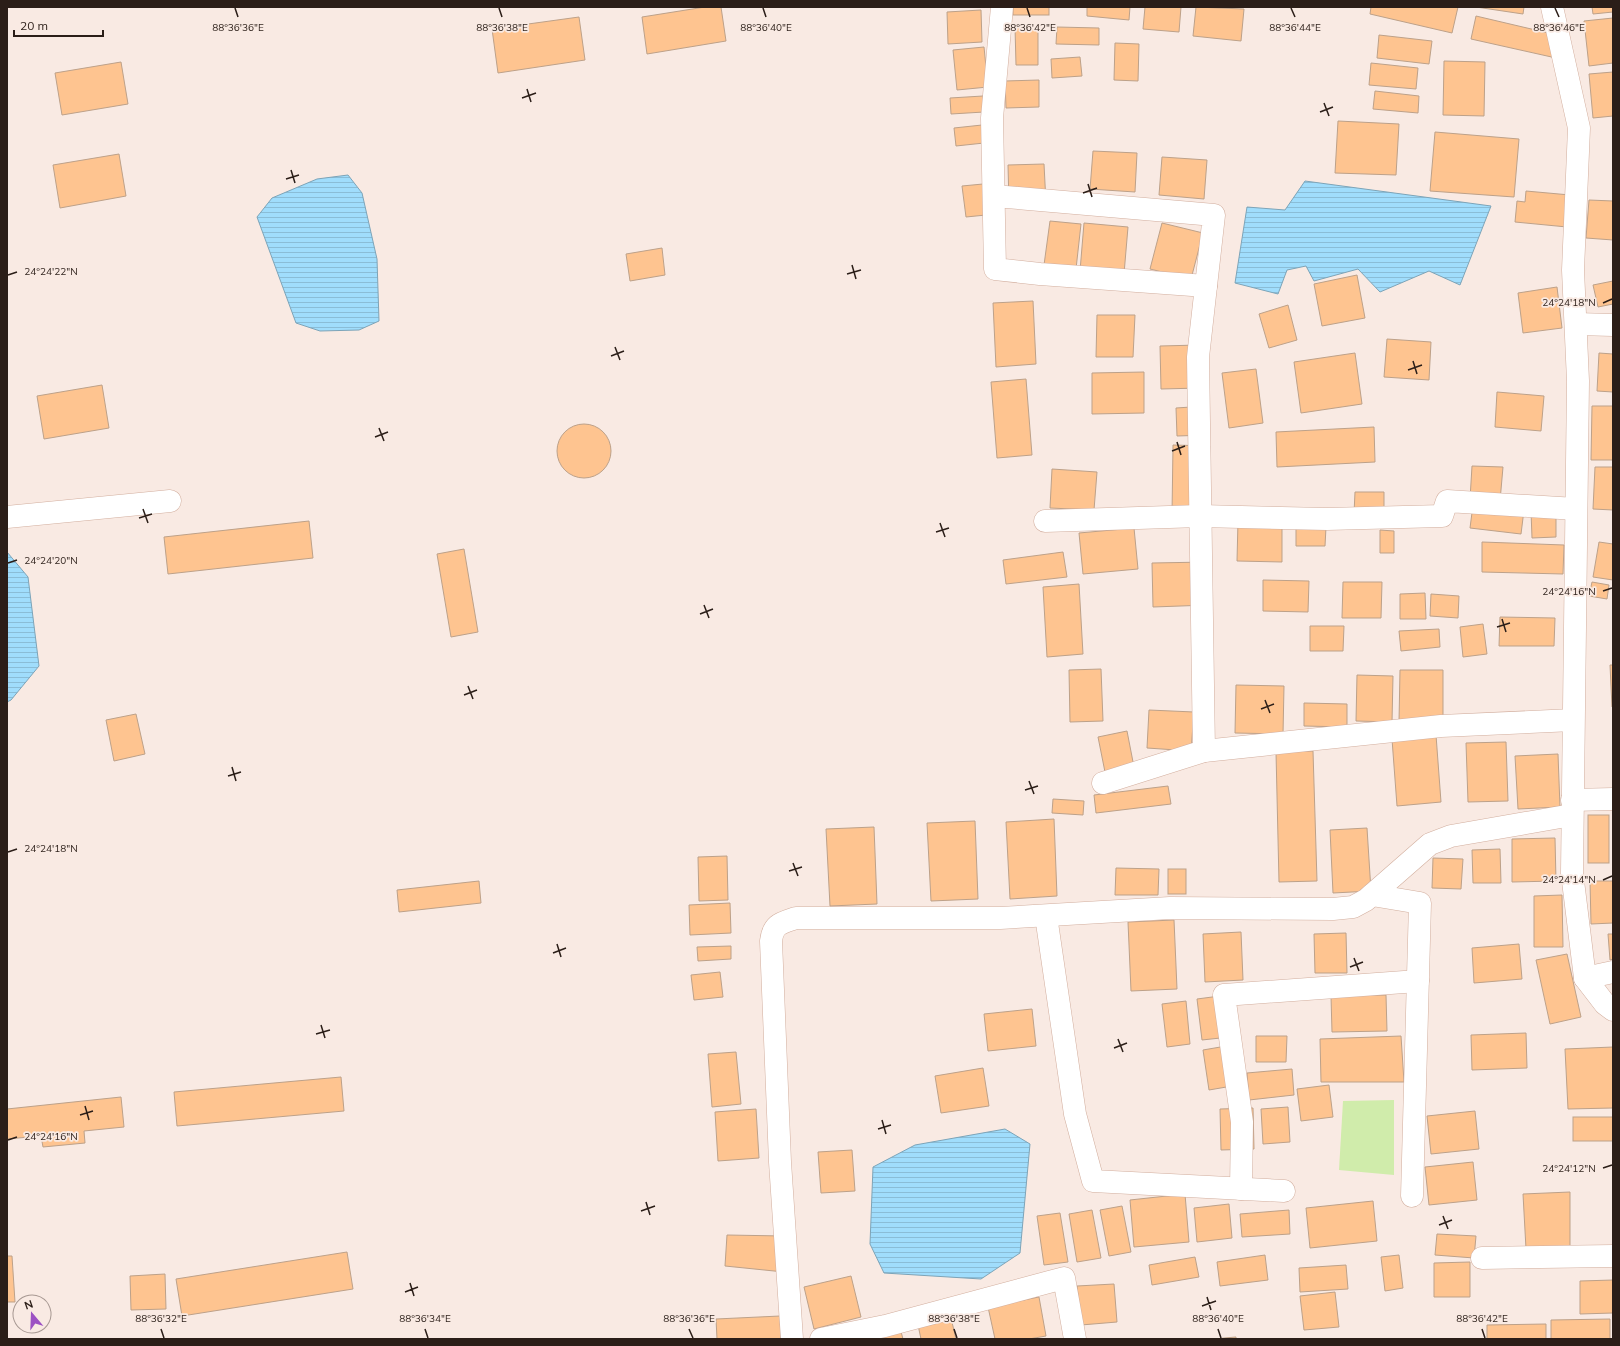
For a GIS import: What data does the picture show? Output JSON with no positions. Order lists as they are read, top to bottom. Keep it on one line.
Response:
{"scale_bar":"20 m","north":"top","coordinates":["88°36'36\"E","88°36'38\"E","88°36'40\"E","88°36'42\"E","88°36'44\"E","88°36'46\"E","24°24'22\"N","24°24'18\"N","24°24'20\"N","24°24'16\"N","24°24'14\"N","24°24'12\"N","88°36'32\"E","88°36'34\"E"]}
